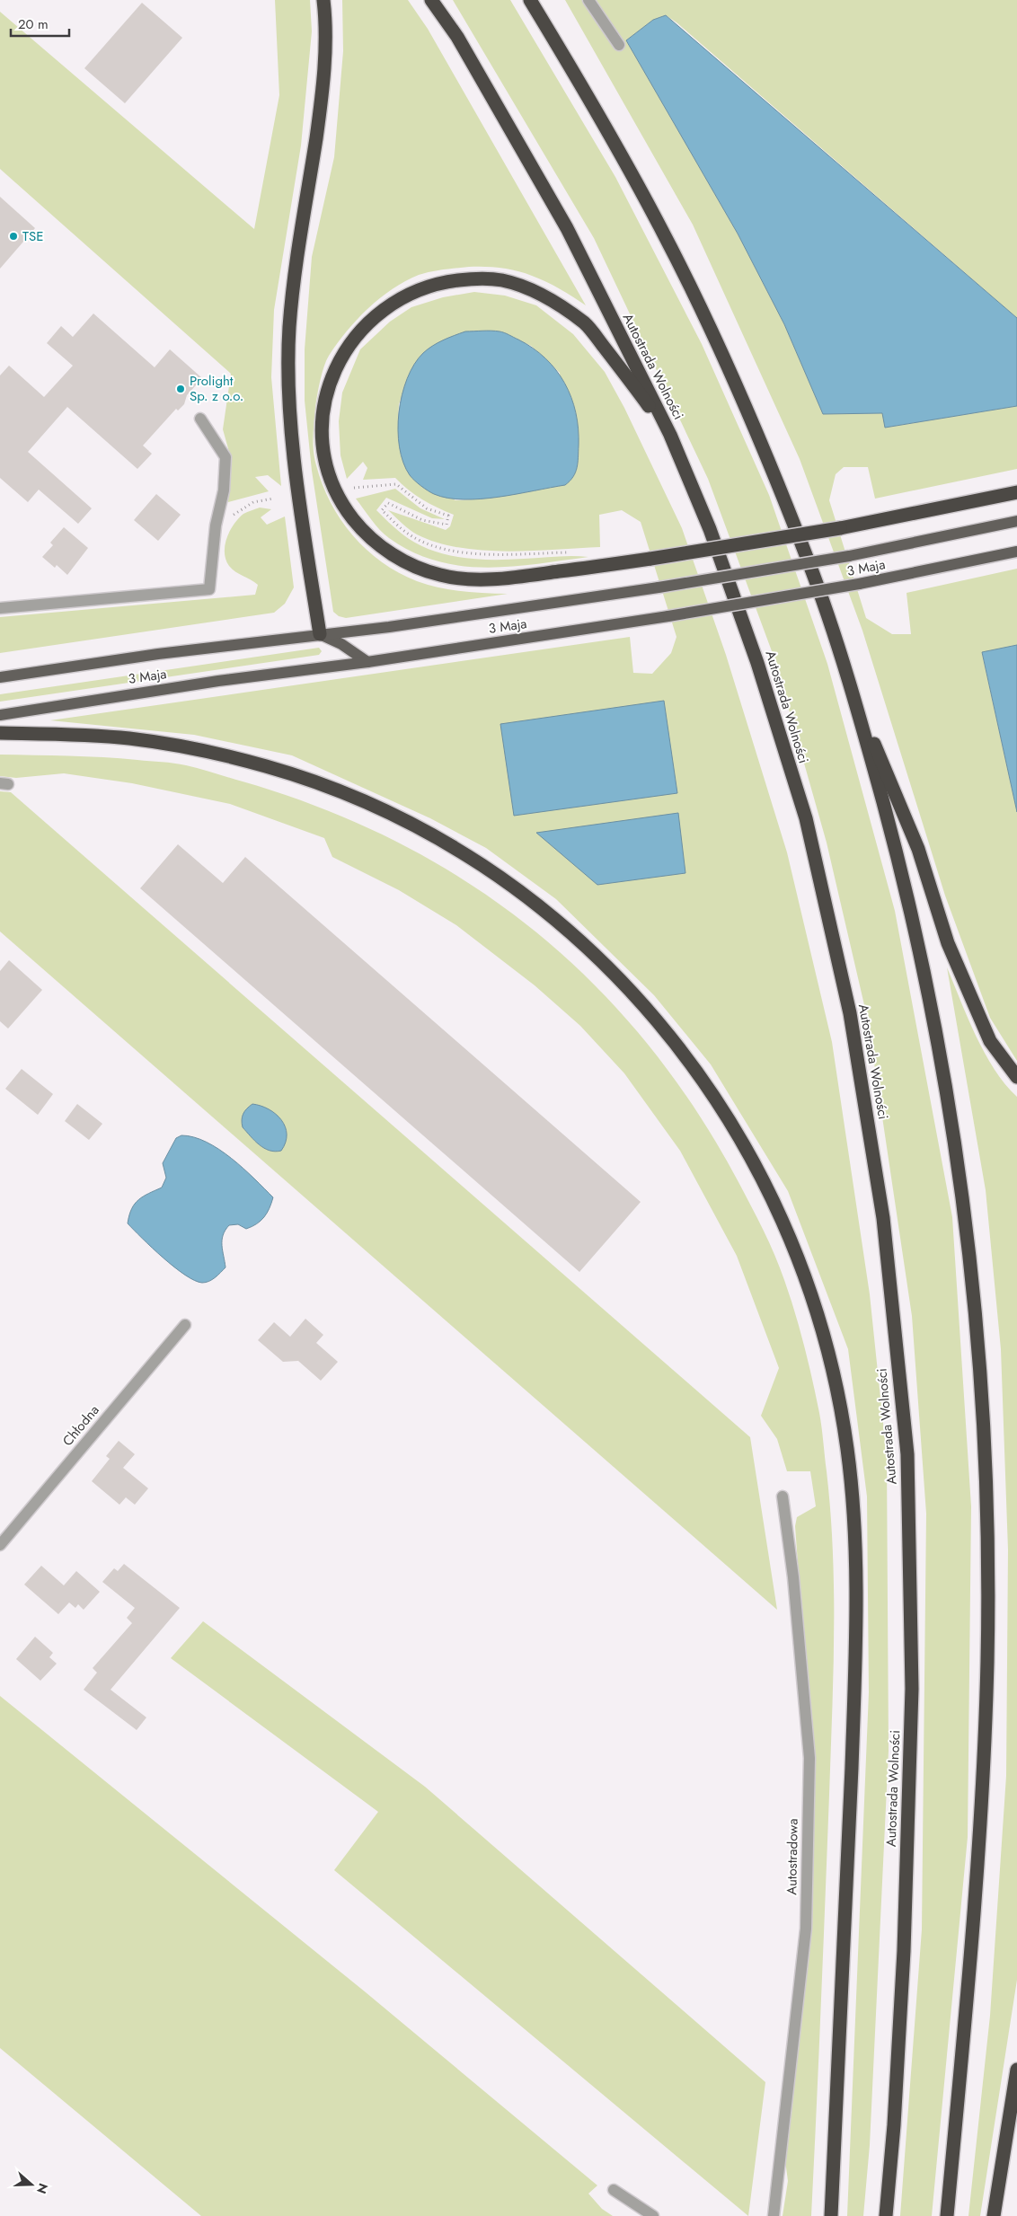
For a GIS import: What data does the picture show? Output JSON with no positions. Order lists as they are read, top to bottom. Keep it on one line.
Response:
{"streets":{"highway":["Autostrada Wolności"],"main road":["3 Maja"],"street":["Chłodna","Autostradowa"]},"places":["TSE","Prolight Sp. z o.o."],"scale_bar":"20 m","north":"right"}
